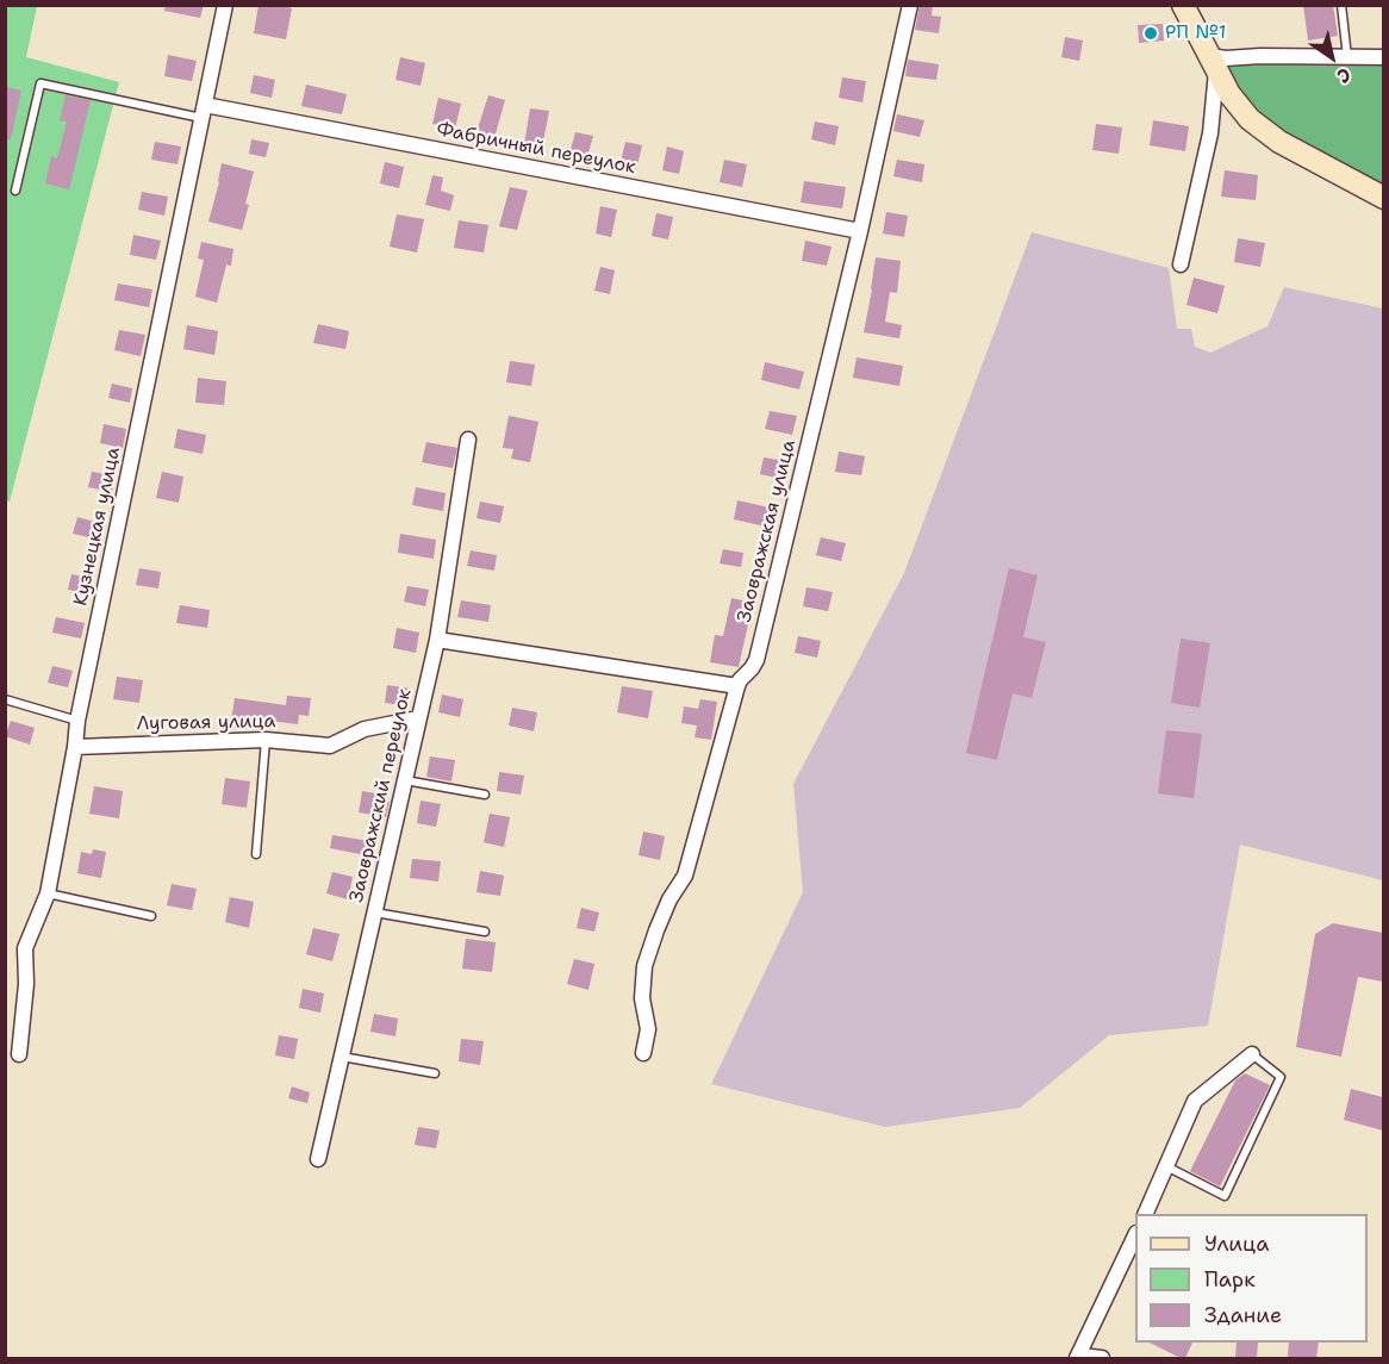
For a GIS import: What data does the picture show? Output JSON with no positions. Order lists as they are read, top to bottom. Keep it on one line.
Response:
{"streets":{"street":["Фабричный переулок","Кузнецкая улица","Заовражская улица","Луговая улица","Заовражский переулок"]},"crossings":[["Фабричный переулок","Кузнецкая улица"],["Фабричный переулок","Заовражская улица"],["Кузнецкая улица","Луговая улица"],["Луговая улица","Заовражский переулок"]],"places":["РП №1"],"legend":["Улица","Парк","Здание"],"north":"bottom right"}
